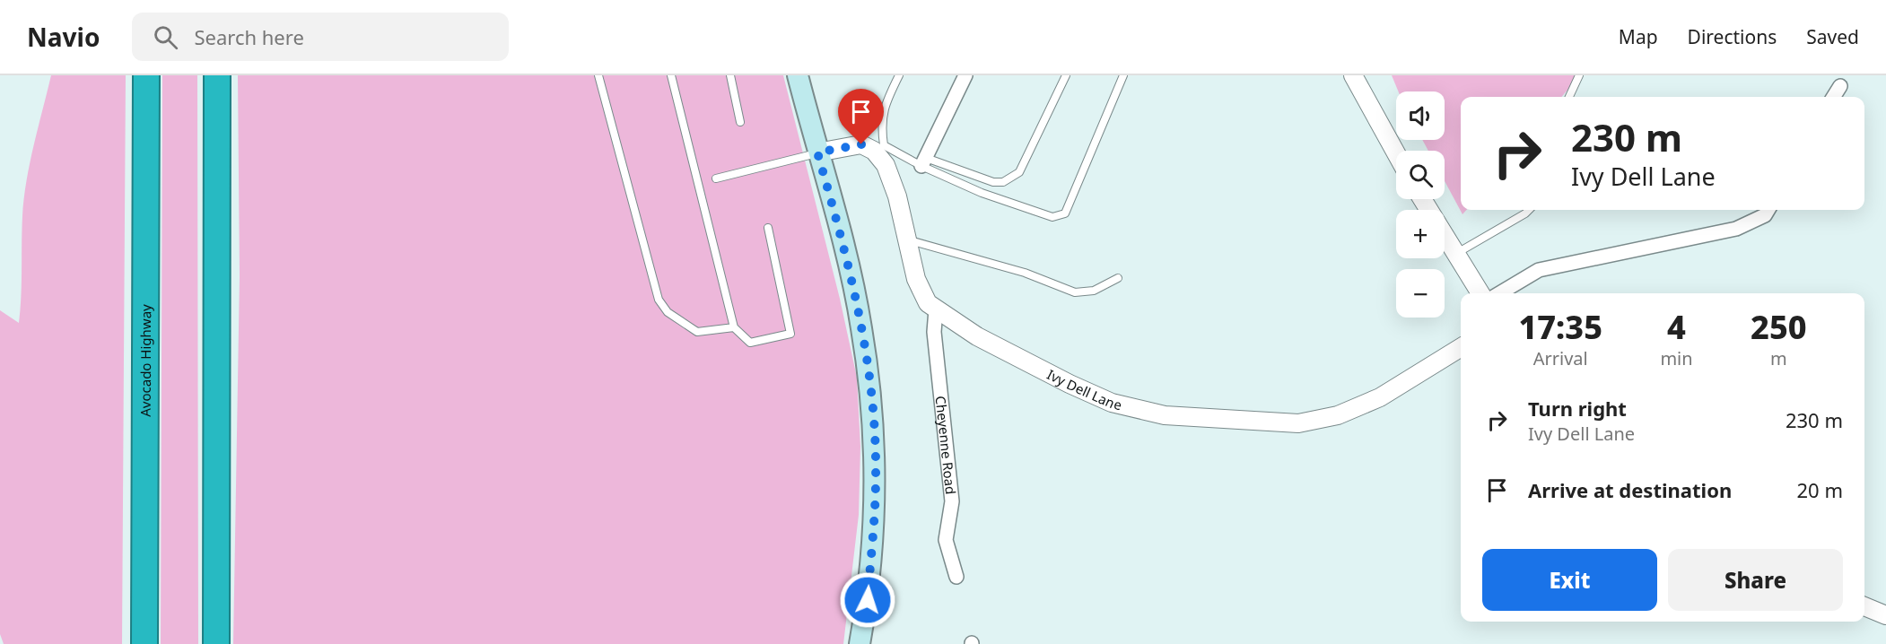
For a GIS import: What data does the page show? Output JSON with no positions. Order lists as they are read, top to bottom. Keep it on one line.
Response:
{"streets":{"highway":["Avocado Highway"],"street":["Ivy Dell Lane","Cheyenne Road"]},"crossings":[["Ivy Dell Lane","Cheyenne Road"]],"page":{"header":"Navio","search":"Search here","nav":["Map","Directions","Saved"],"map_buttons":["+","−"],"turn":["230 m","Ivy Dell Lane"],"eta":["17:35","Arrival","4","min","250","m"],"list":[{"name":"Turn right","note":"Ivy Dell Lane","value":"230 m"},{"name":"Arrive at destination","value":"20 m"}],"buttons":["Exit","Share"]}}
